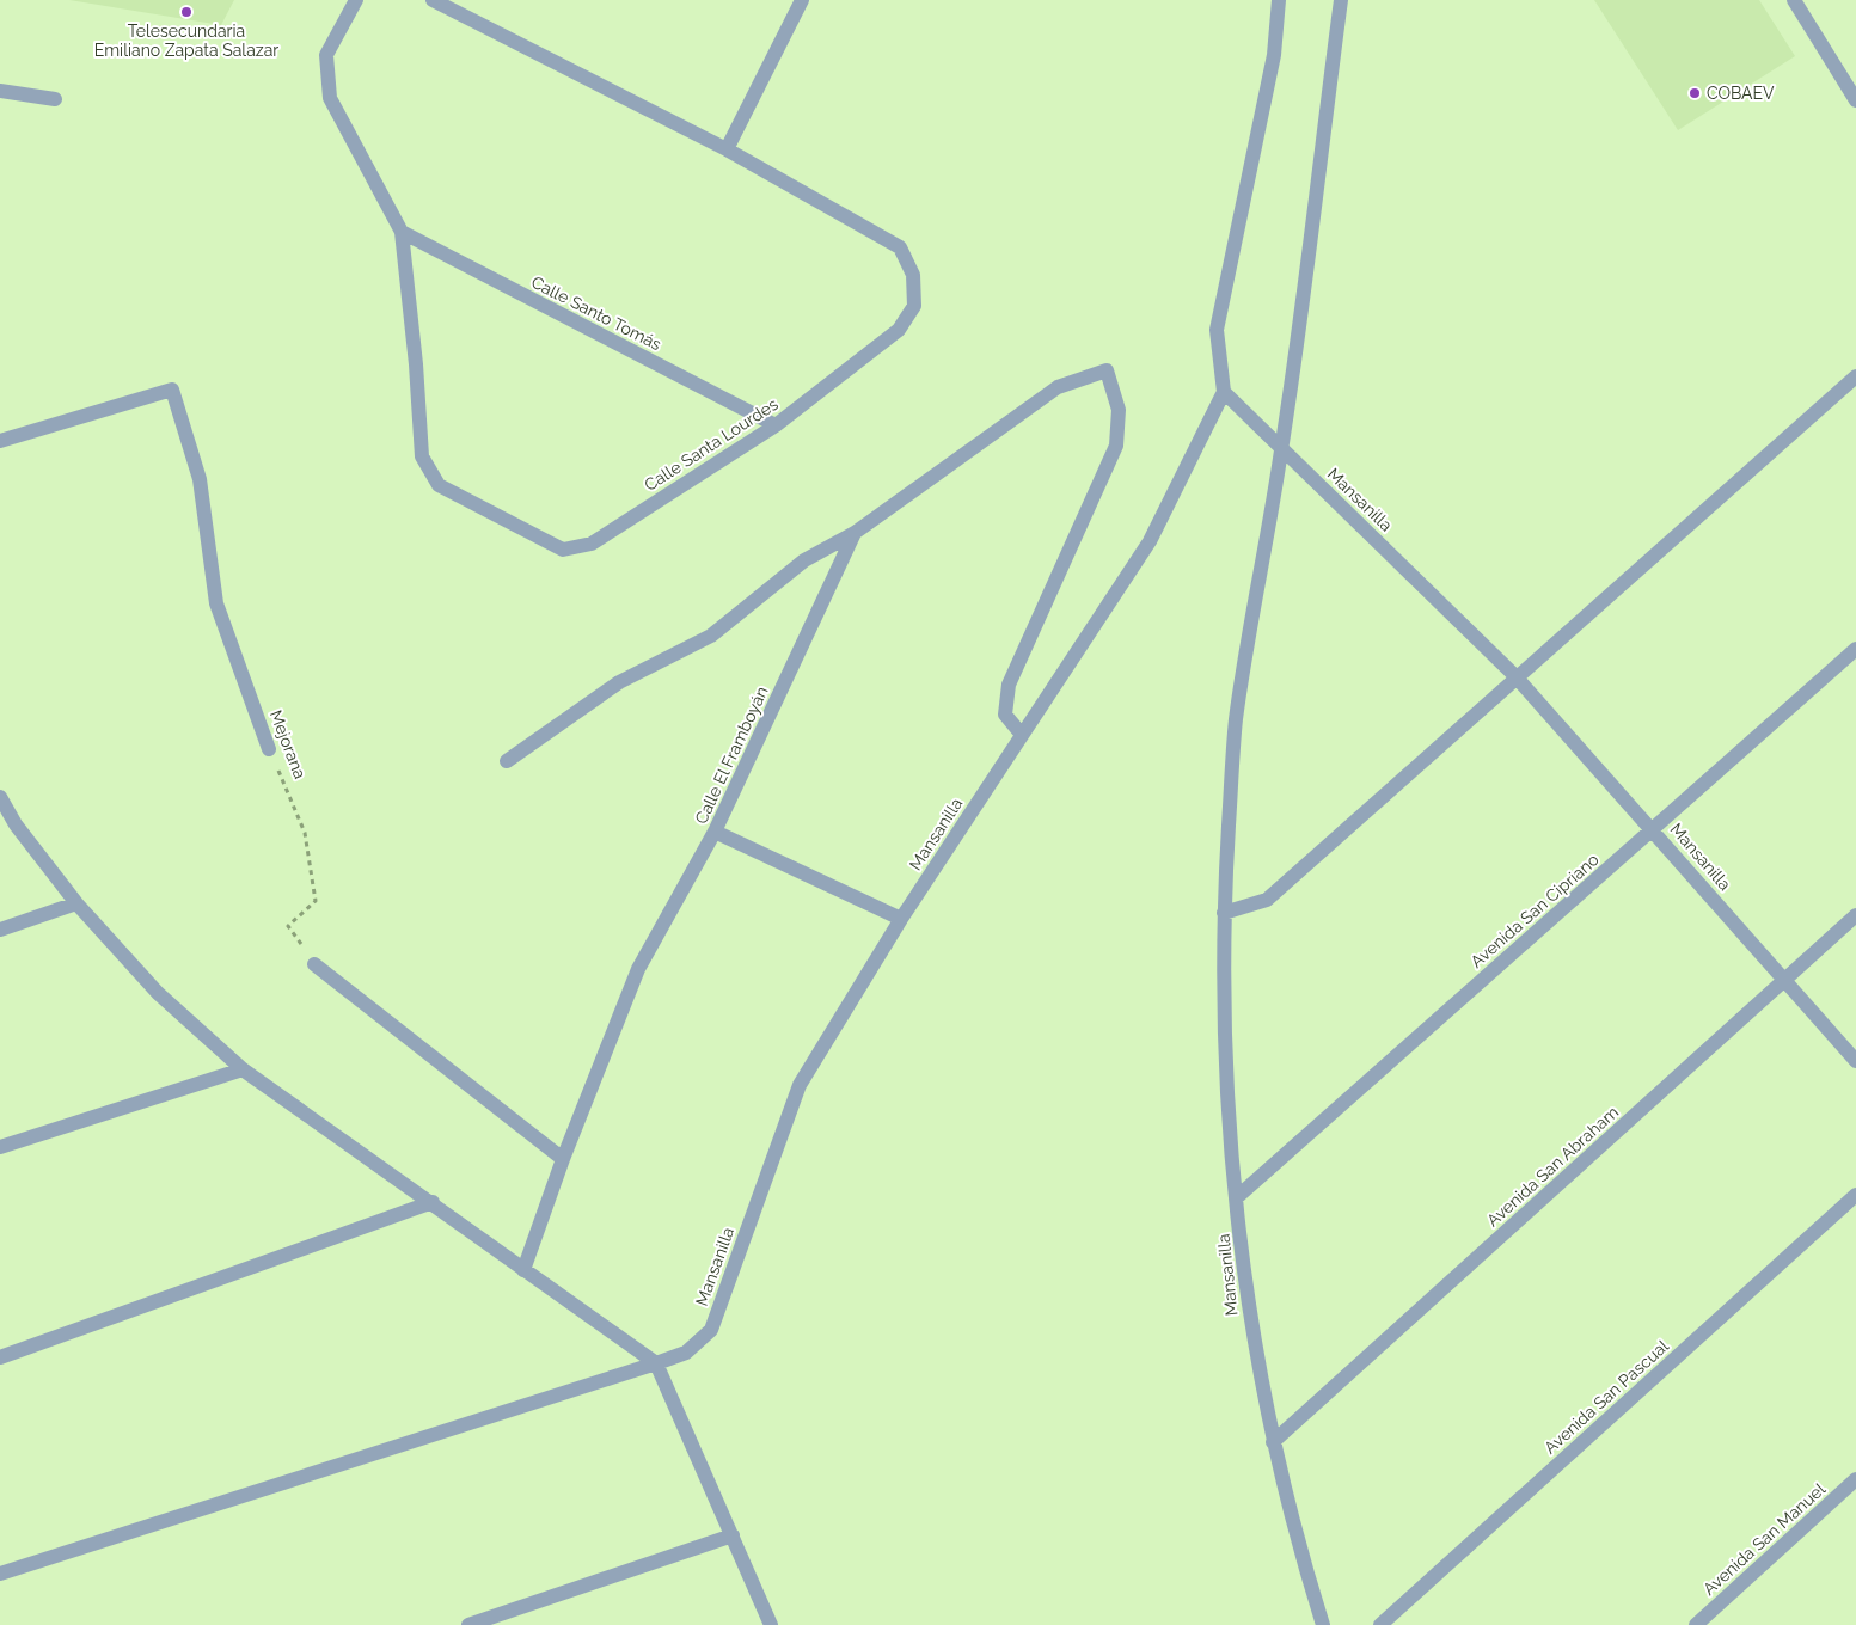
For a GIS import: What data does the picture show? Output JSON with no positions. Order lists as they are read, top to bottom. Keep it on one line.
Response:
{"streets":{"street":["Calle Santo Tomás","Calle Santa Lourdes","Mansanilla","Mejorana","Calle El Framboyán","Avenida San Cipriano","Avenida San Abraham","Avenida San Pascual","Avenida San Manuel"]},"crossings":[["Calle Santo Tomás","Calle Santa Lourdes"],["Mansanilla","Calle El Framboyán"],["Mansanilla","Avenida San Cipriano"],["Mansanilla","Avenida San Abraham"]],"places":["Telesecundaria Emiliano Zapata Salazar","COBAEV"]}
